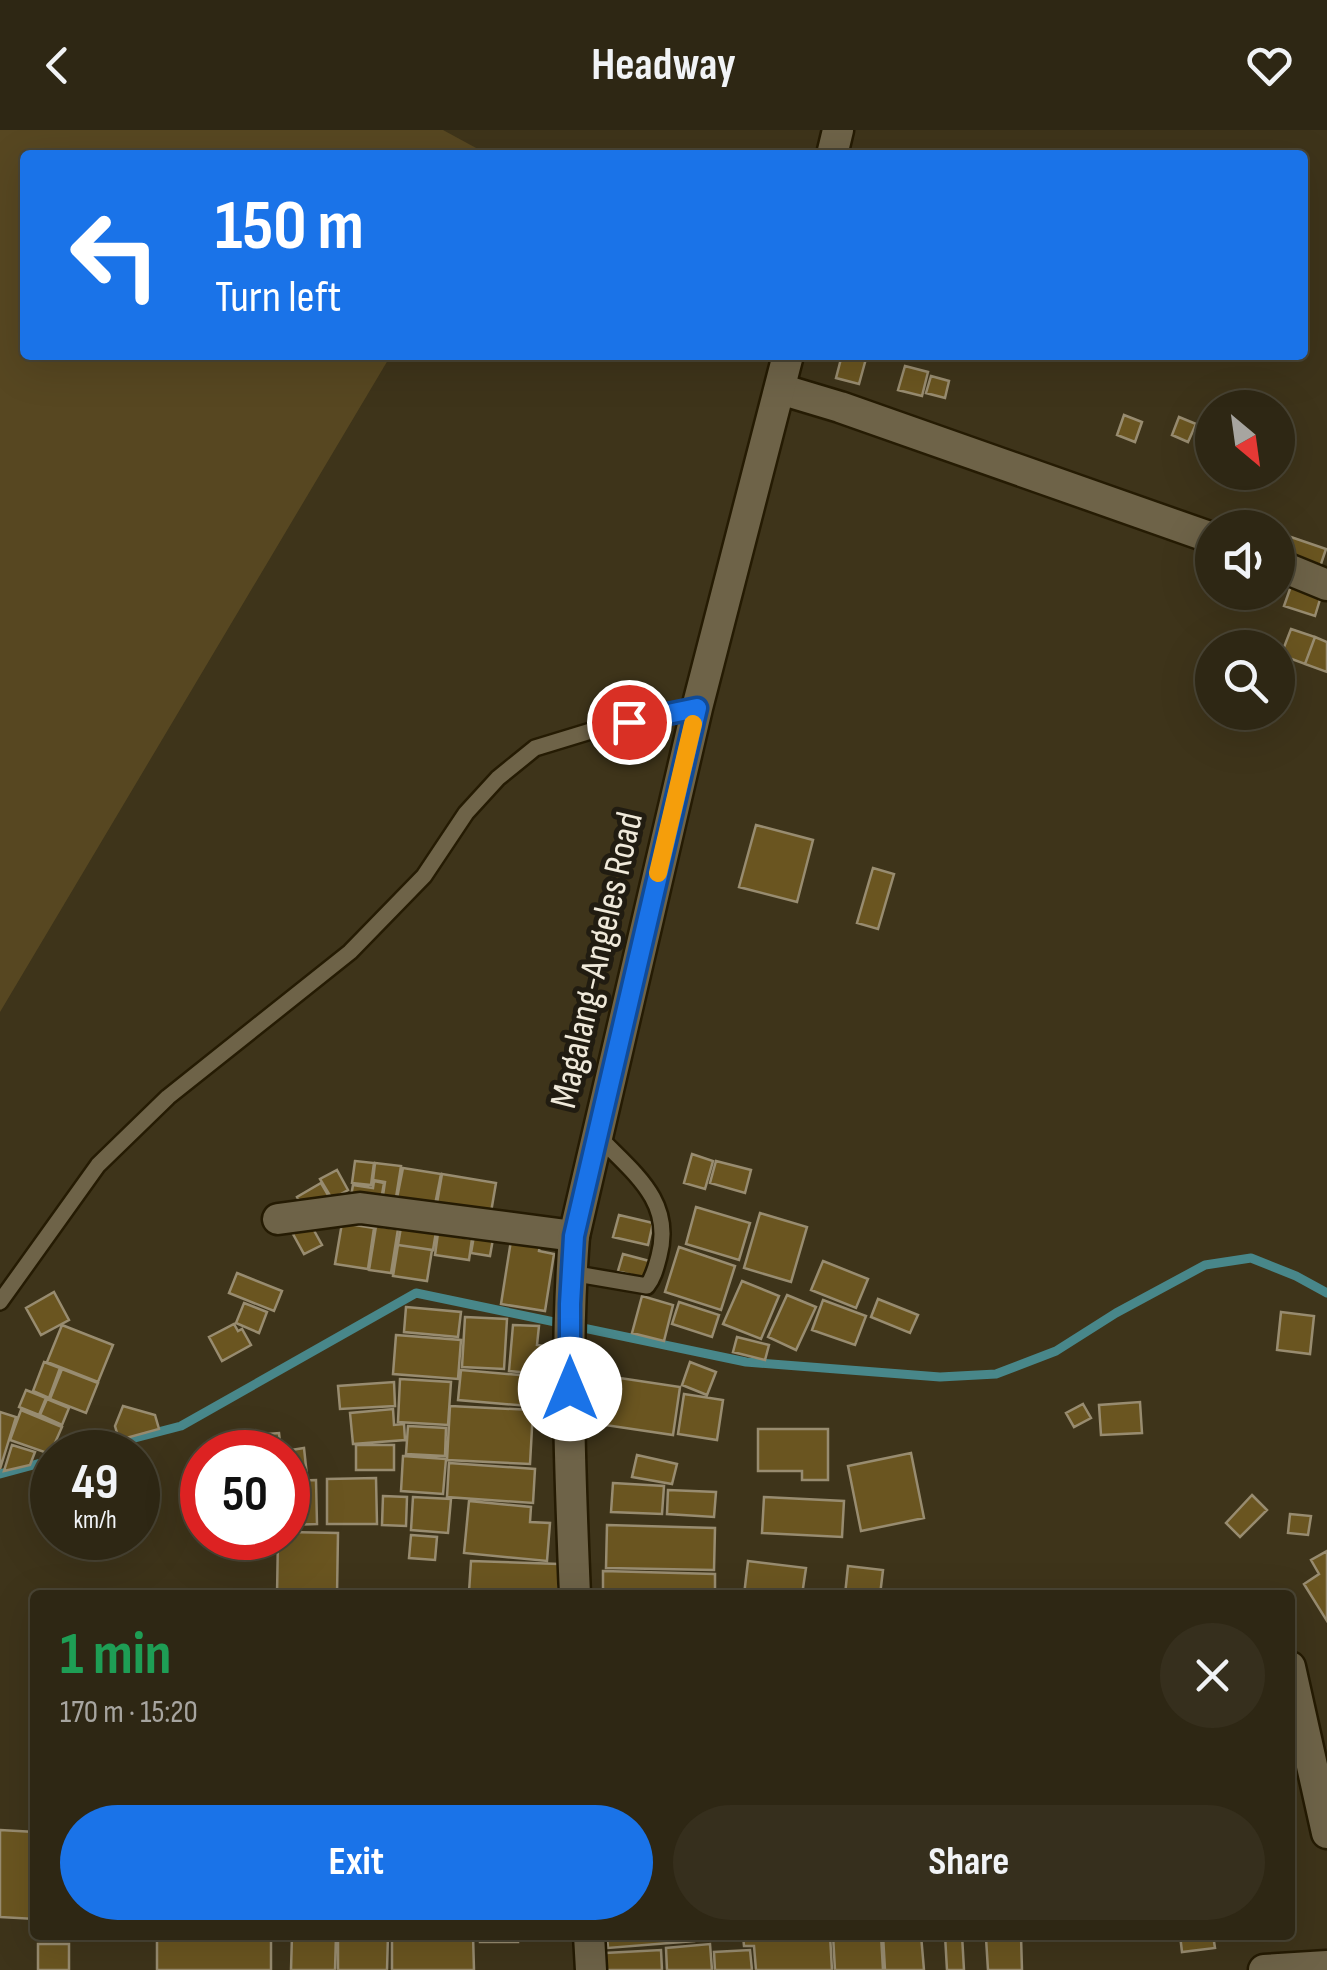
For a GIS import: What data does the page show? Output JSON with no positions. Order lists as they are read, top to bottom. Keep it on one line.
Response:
{"streets":{"main road":["Magalang-Angeles Road"]},"north":"bottom right","page":{"header":"Headway","turn":["150 m","Turn left"],"speed":"49 km/h","limit":"50","heading":["1 min","170 m · 15:20"],"buttons":["Exit","Share"]}}
